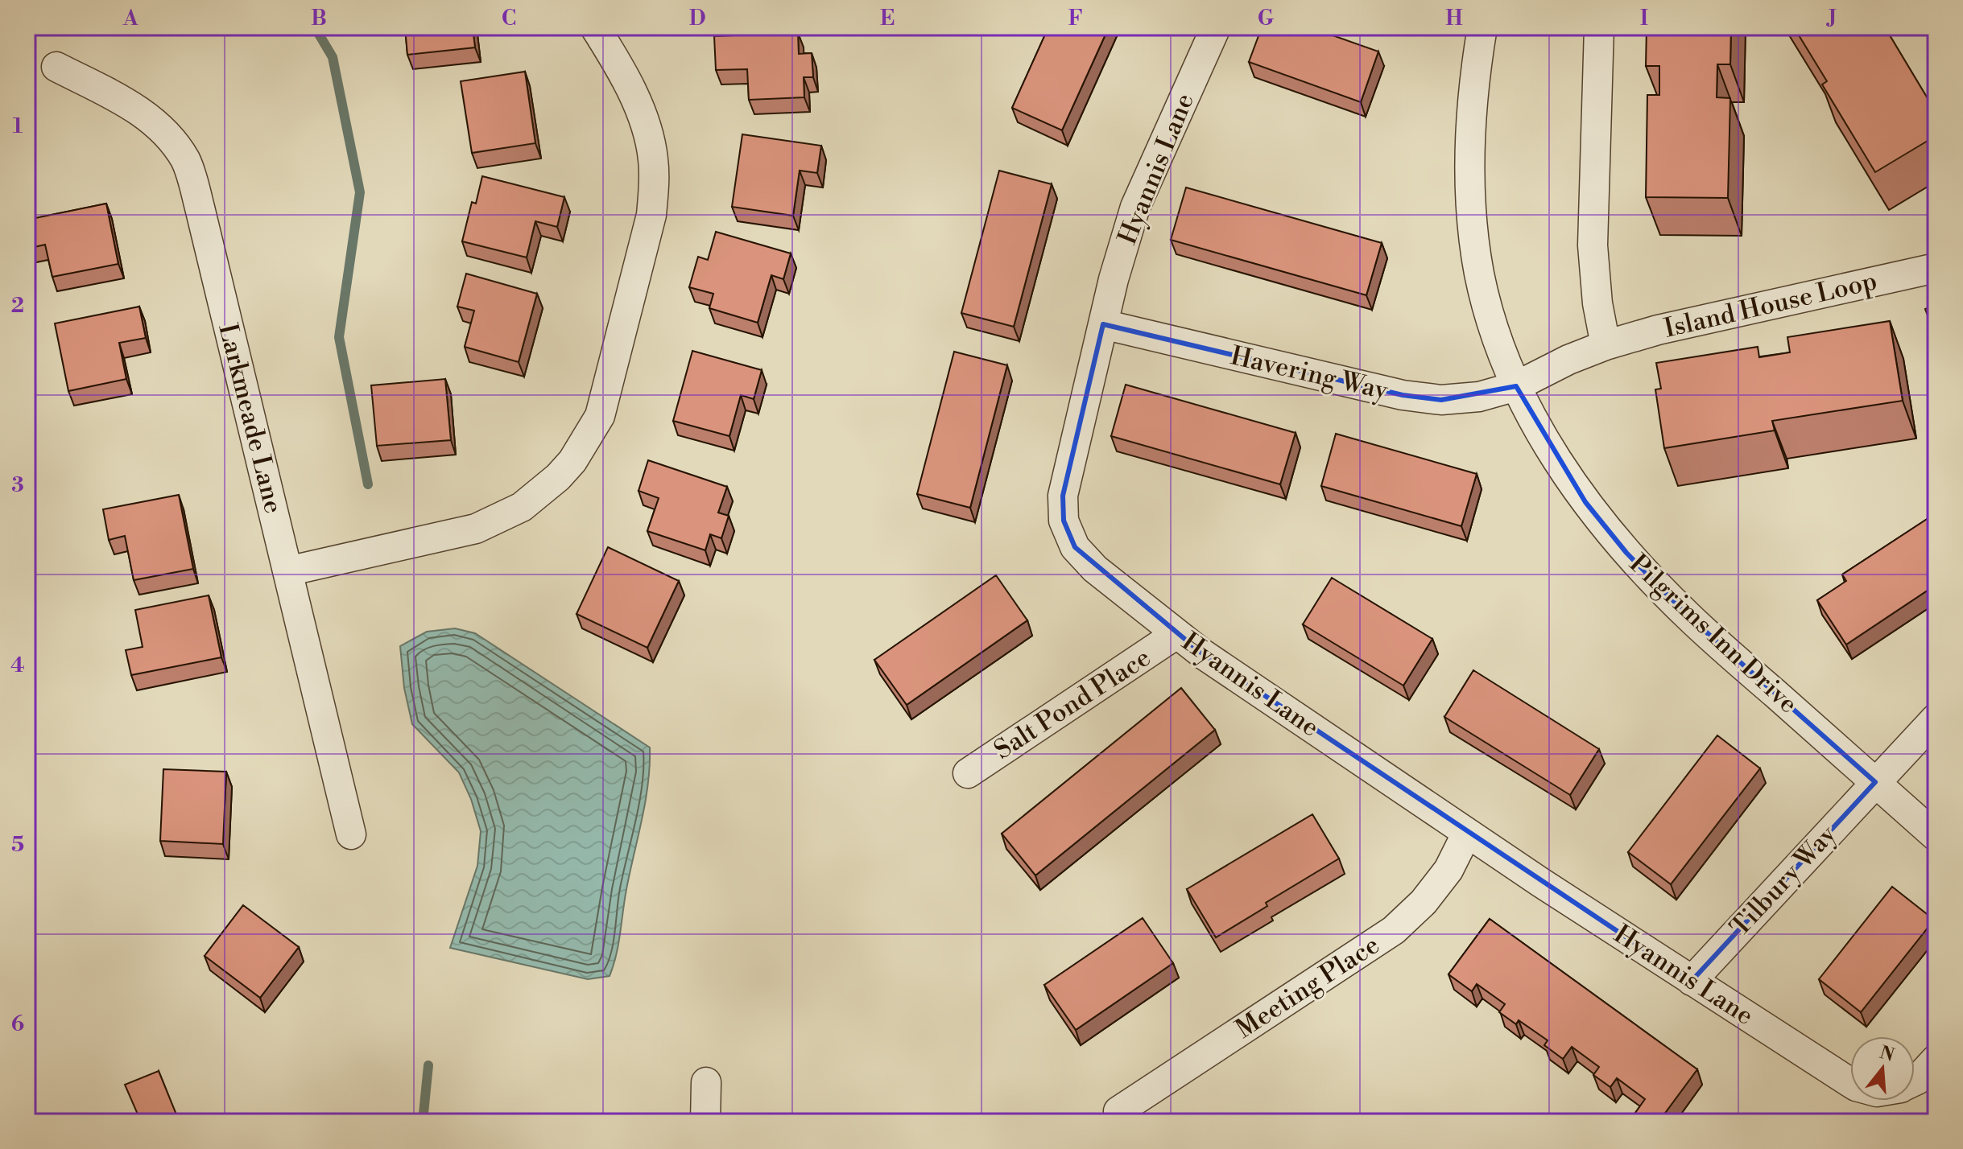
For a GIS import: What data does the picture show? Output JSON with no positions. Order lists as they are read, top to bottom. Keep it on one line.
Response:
{"streets":{"street":["Hyannis Lane","Island House Loop","Havering Way","Larkmeade Lane","Pilgrims Inn Drive","Salt Pond Place","Tilbury Way","Meeting Place"]},"crossings":[["Hyannis Lane","Havering Way"],["Hyannis Lane","Salt Pond Place"],["Hyannis Lane","Tilbury Way"],["Hyannis Lane","Meeting Place"],["Island House Loop","Havering Way"],["Island House Loop","Pilgrims Inn Drive"],["Havering Way","Pilgrims Inn Drive"],["Pilgrims Inn Drive","Tilbury Way"]],"north":"top","grid":{"columns":["A","B","C","D","E","F","G","H","I","J"],"rows":["1","2","3","4","5","6"]}}
